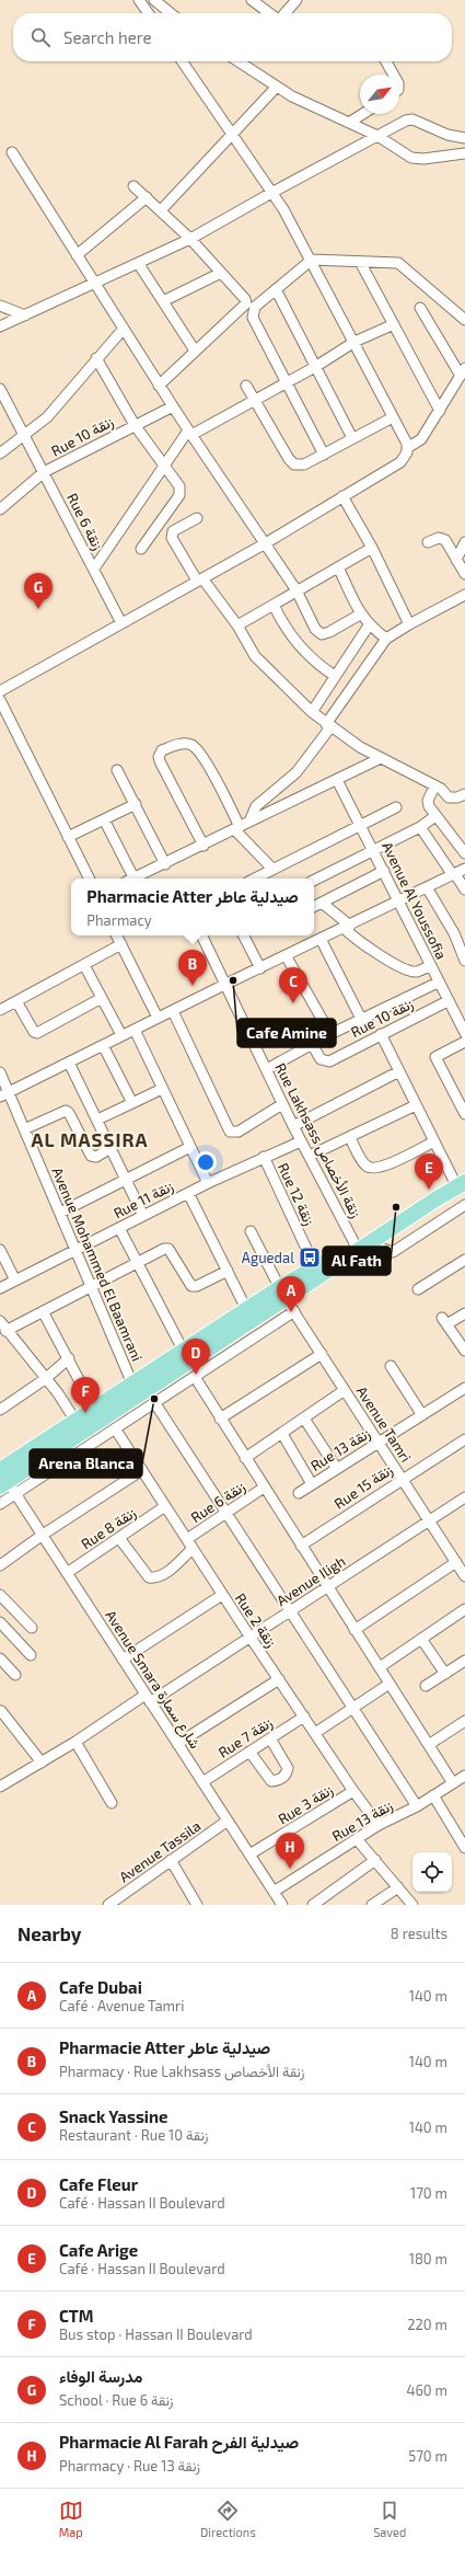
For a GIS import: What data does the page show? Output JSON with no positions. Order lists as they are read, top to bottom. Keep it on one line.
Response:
{"streets":{"street":["Rue 10 زنقة","Rue 6 زنقة","Avenue Al Youssofia","Rue Lakhsass زنقة الأخصاص","Rue 12 زنقة","Rue 11 زنقة","Avenue Mohammed El Baamrani","Avenue Tamri","Rue 13 زنقة","Rue 15 زنقة","Rue 8 زنقة","Avenue Iligh","Rue 2 زنقة","Avenue Smara شارع سمارة","Rue 7 زنقة","Rue 3 زنقة","Avenue Tassila"]},"crossings":[["Rue 10 زنقة","Rue 6 زنقة"],["Rue 10 زنقة","Avenue Al Youssofia"],["Rue 10 زنقة","Rue Lakhsass زنقة الأخصاص"],["Rue 6 زنقة","Rue 2 زنقة"],["Rue Lakhsass زنقة الأخصاص","Rue 11 زنقة"],["Rue 12 زنقة","Rue 11 زنقة"],["Rue 11 زنقة","Avenue Mohammed El Baamrani"],["Avenue Tamri","Rue 13 زنقة"],["Avenue Tamri","Rue 15 زنقة"],["Avenue Tamri","Avenue Iligh"],["Rue 13 زنقة","Rue 2 زنقة"],["Rue 13 زنقة","Avenue Smara شارع سمارة"],["Rue 8 زنقة","Rue 2 زنقة"],["Rue 8 زنقة","Avenue Smara شارع سمارة"],["Avenue Iligh","Rue 2 زنقة"],["Avenue Iligh","Avenue Smara شارع سمارة"],["Rue 2 زنقة","Rue 7 زنقة"],["Rue 2 زنقة","Rue 3 زنقة"],["Avenue Smara شارع سمارة","Rue 7 زنقة"],["Avenue Smara شارع سمارة","Rue 3 زنقة"],["Avenue Smara شارع سمارة","Avenue Tassila"]],"districts":["AL MASSIRA"],"places":{"other":["Cafe Amine","Al Fath","Arena Blanca"],"bus stop":["Aguedal"]},"north":"top right","page":{"search":"Search here","pins":["G","B","C","E","A","D","F","H"],"popup":["Pharmacie Atter صيدلية عاطر","Pharmacy"],"heading":["Nearby","8 results"],"list":[{"mark":"A","name":"Cafe Dubai","note":"Café · Avenue Tamri","value":"140 m"},{"mark":"B","name":"Pharmacie Atter صيدلية عاطر","note":"Pharmacy · Rue Lakhsass زنقة الأخصاص","value":"140 m"},{"mark":"C","name":"Snack Yassine","note":"Restaurant · Rue 10 زنقة","value":"140 m"},{"mark":"D","name":"Cafe Fleur","note":"Café · Hassan II Boulevard","value":"170 m"},{"mark":"E","name":"Cafe Arige","note":"Café · Hassan II Boulevard","value":"180 m"},{"mark":"F","name":"CTM","note":"Bus stop · Hassan II Boulevard","value":"220 m"},{"mark":"G","name":"مدرسة الوفاء","note":"School · Rue 6 زنقة","value":"460 m"},{"mark":"H","name":"Pharmacie Al Farah صيدلية الفرح","note":"Pharmacy · Rue 13 زنقة","value":"570 m"}],"nav":["Map","Directions","Saved"]}}
